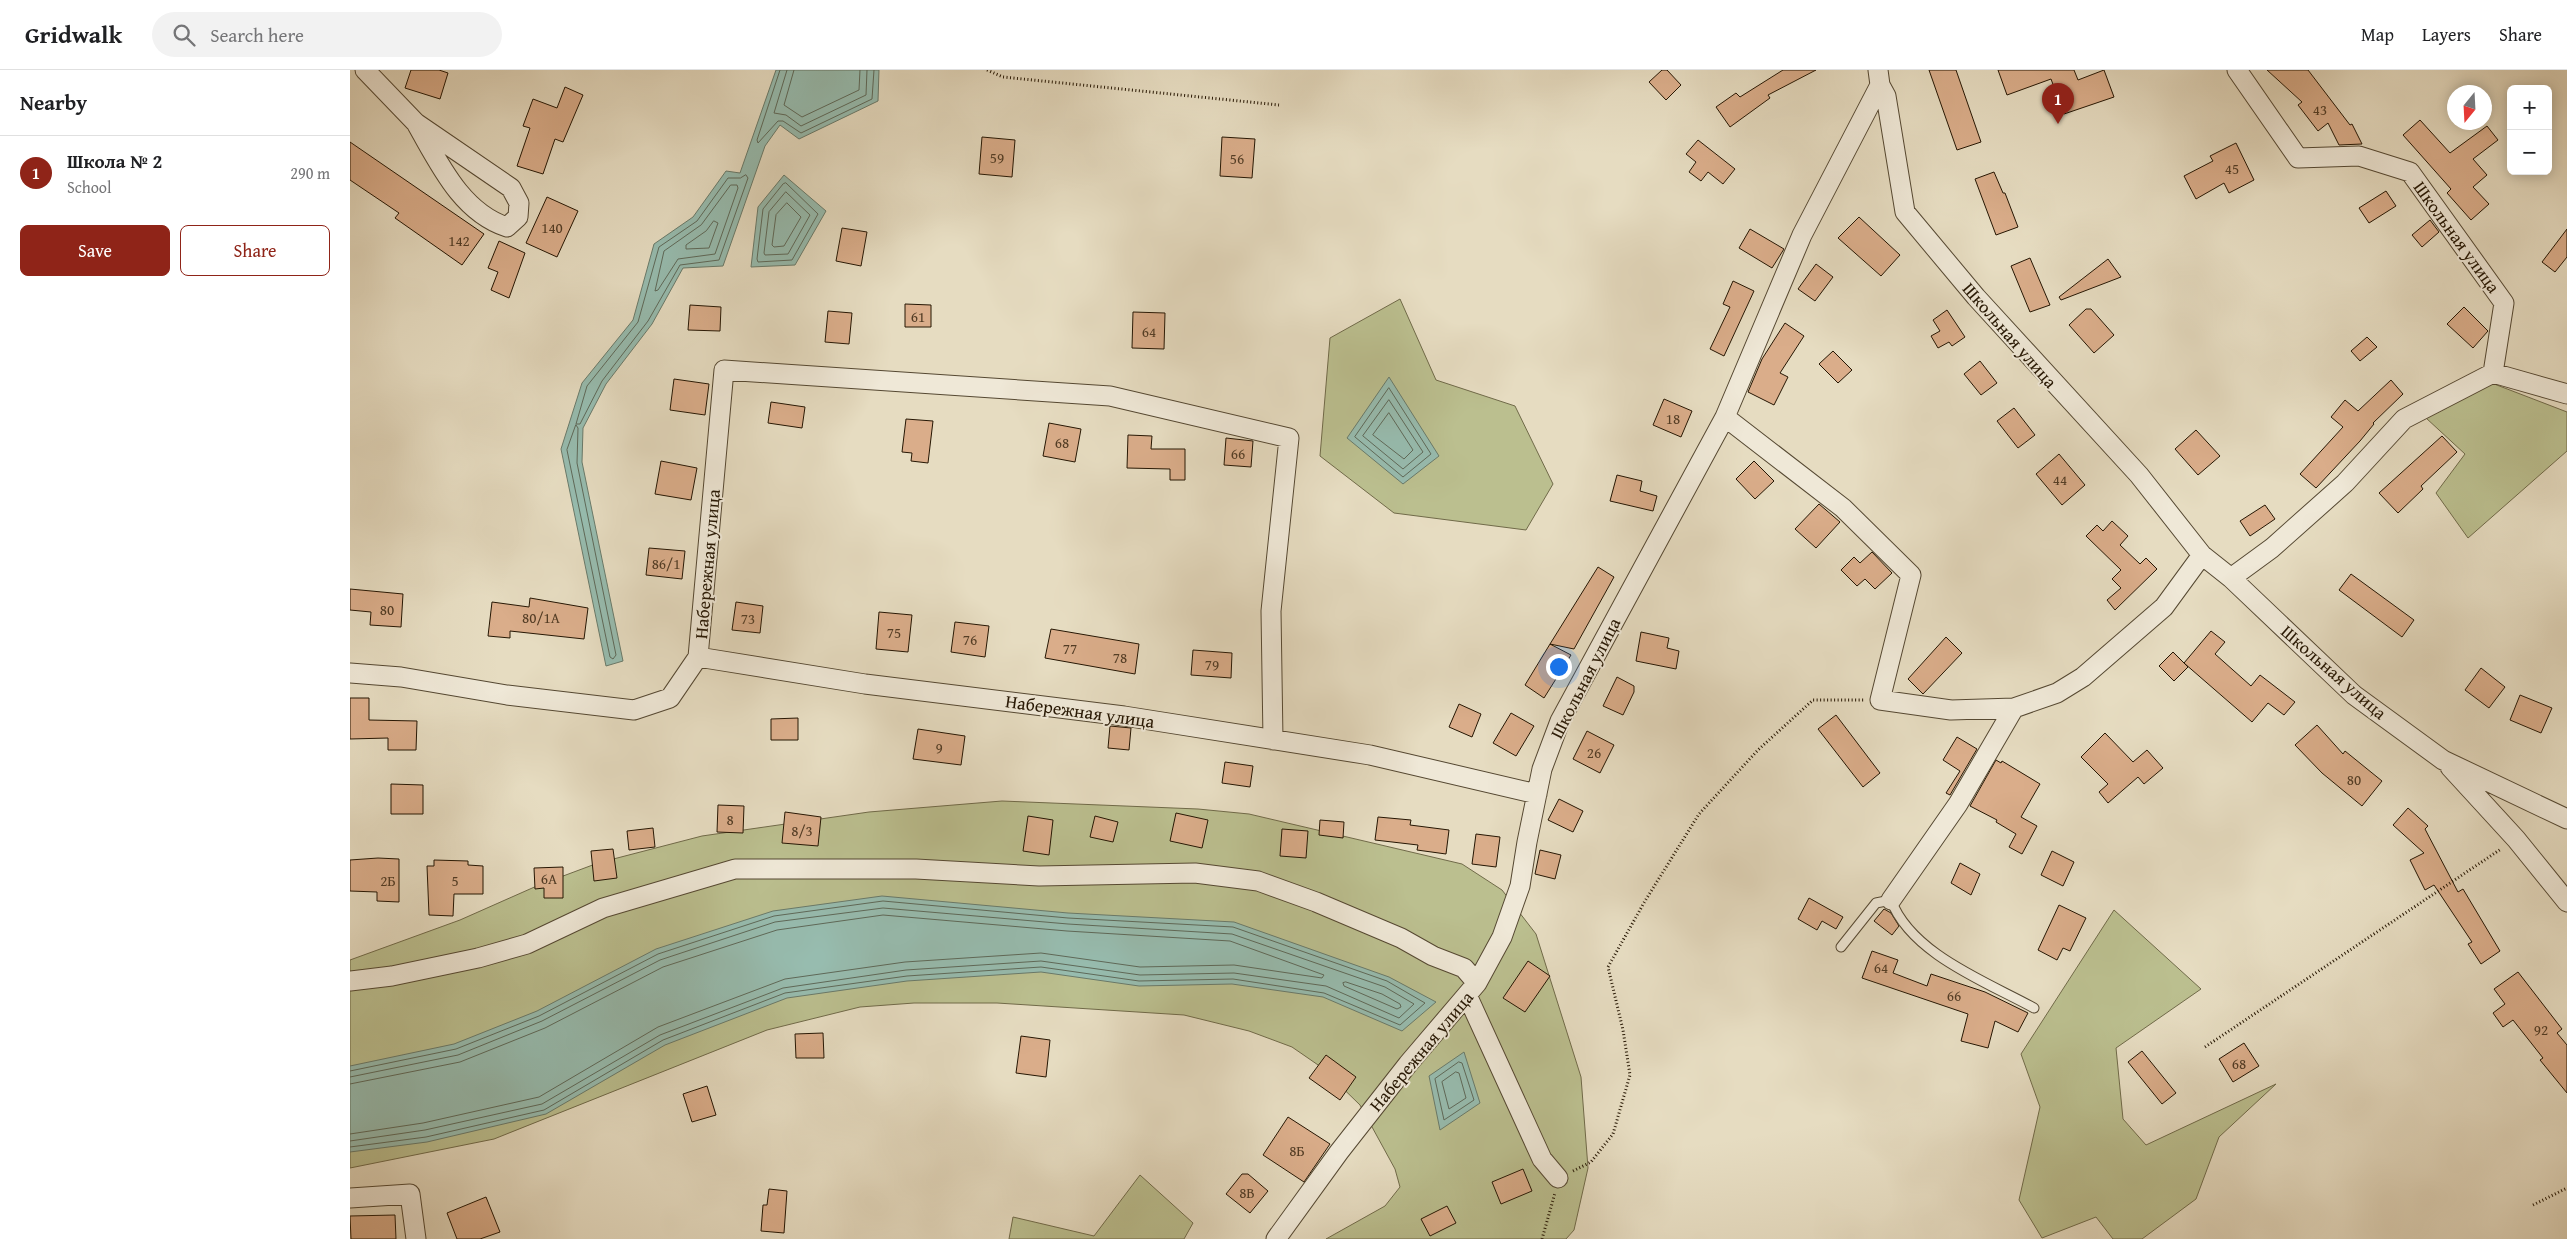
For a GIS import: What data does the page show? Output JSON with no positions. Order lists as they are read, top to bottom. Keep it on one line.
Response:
{"streets":{"street":["Школьная улица","Набережная улица"]},"crossings":[["Школьная улица","Набережная улица"]],"house_numbers":["43","59","56","45","140","142","61","64","18","68","66","44","86/1","80","80/1А","73","75","76","77","78","79","9","26","80","8","8/3","6А","2Б","5","64","66","92","68","8Б","8В"],"north":"bottom","page":{"header":"Gridwalk","search":"Search here","nav":["Map","Layers","Share"],"heading":"Nearby","pins":"1","map_buttons":["+","−"],"list":[{"mark":"1","name":"Школа № 2","note":"School","value":"290 m"}],"buttons":["Save","Share"]}}
